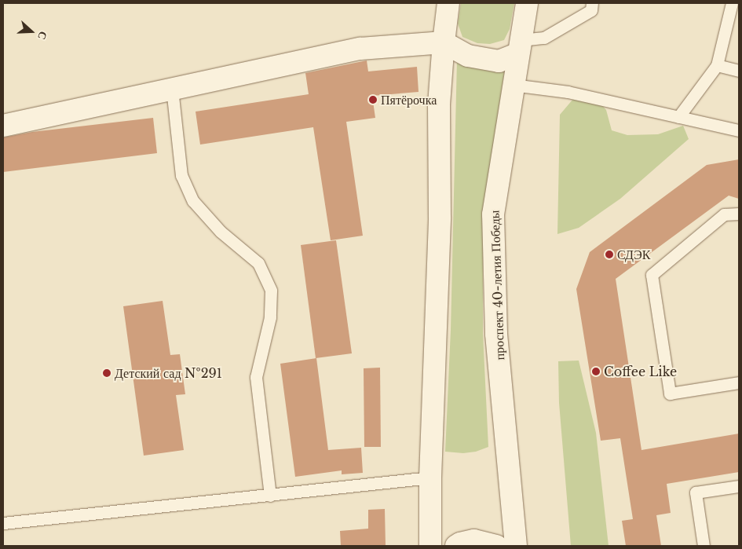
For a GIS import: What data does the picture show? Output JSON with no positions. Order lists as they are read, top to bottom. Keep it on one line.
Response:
{"streets":{"main road":["проспект 40-летия Победы"]},"places":["Пятёрочка","СДЭК","Coffee Like","Детский сад №291"],"north":"right"}
